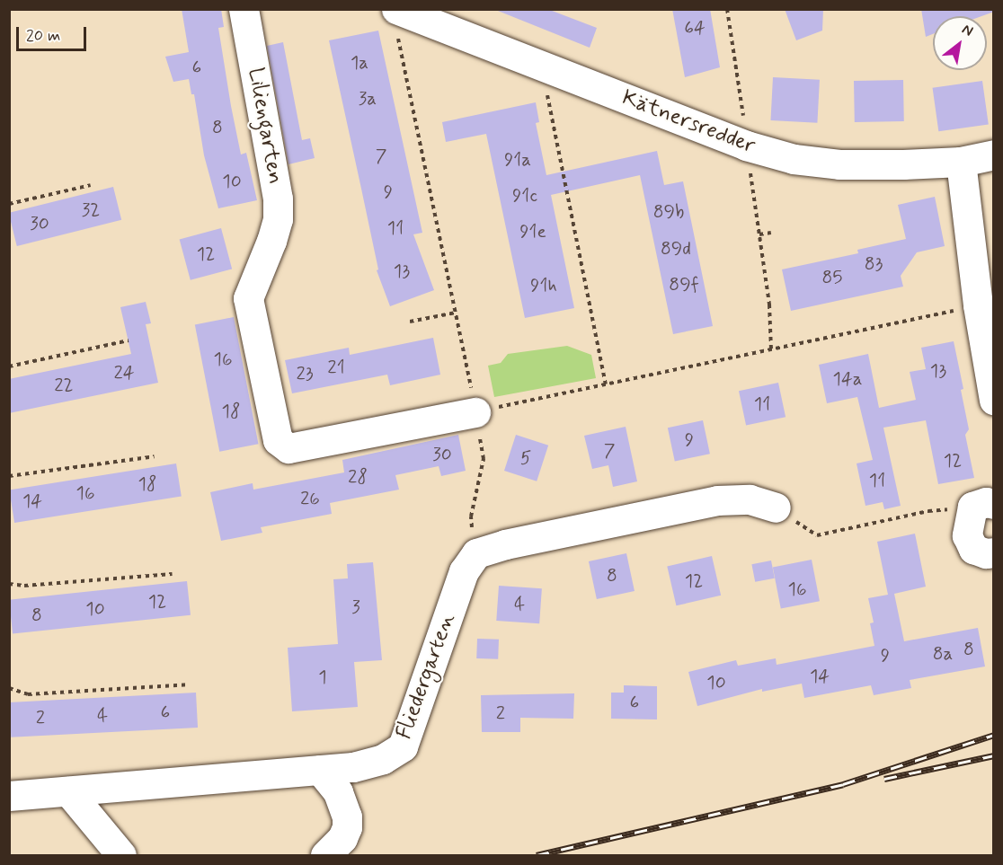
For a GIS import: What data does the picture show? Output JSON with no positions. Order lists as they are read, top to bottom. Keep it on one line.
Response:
{"streets":{"street":["Kätnersredder","Liliengarten","Fliedergarten"]},"house_numbers":["64","1a","6","3a","8","7","91a","10","9","91c","32","89b","30","11","91e","89d","12","83","13","85","89f","91h","16","21","13","24","23","14a","22","11","18","9","7","30","5","12","28","11","18","16","26","14","8","12","16","12","4","3","10","8","8","8a","9","14","1","10","6","6","2","4","2"],"scale_bar":"20 m","north":"top right"}
